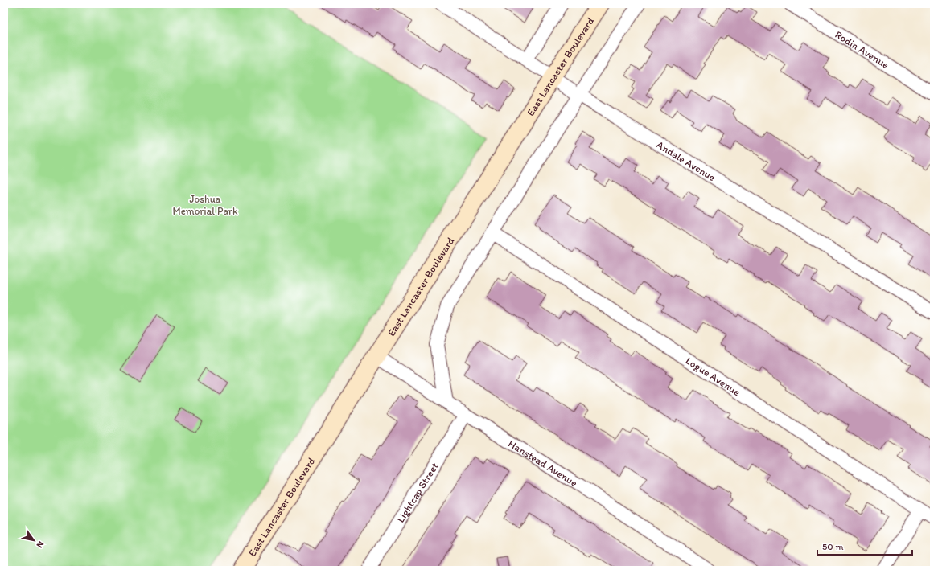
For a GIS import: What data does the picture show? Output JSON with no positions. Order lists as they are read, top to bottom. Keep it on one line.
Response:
{"streets":{"main road":["East Lancaster Boulevard"],"street":["Rodin Avenue","Andale Avenue","Logue Avenue","Hanstead Avenue","Lightcap Street"]},"crossings":[["East Lancaster Boulevard","Andale Avenue"],["East Lancaster Boulevard","Hanstead Avenue"],["Hanstead Avenue","Lightcap Street"]],"parks":["Joshua Memorial Park"],"scale_bar":"50 m","north":"bottom right"}
